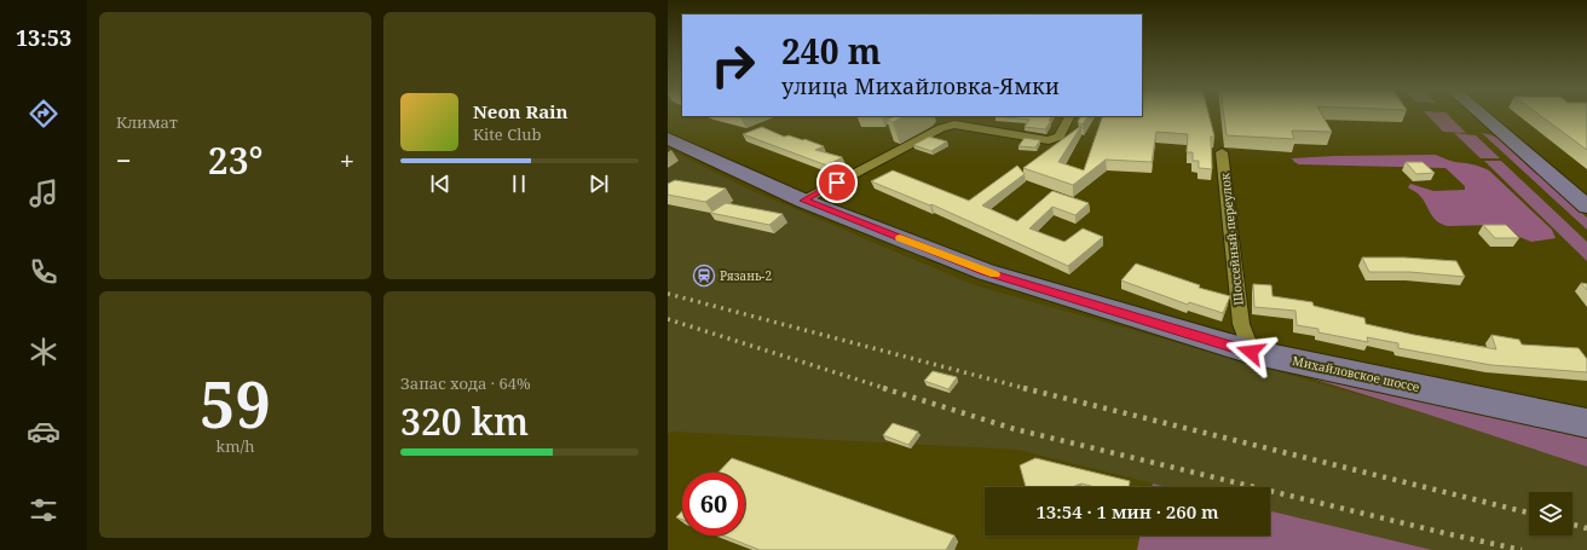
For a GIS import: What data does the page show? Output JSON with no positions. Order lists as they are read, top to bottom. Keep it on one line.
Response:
{"streets":{"main road":["Михайловское шоссе"],"street":["Шоссейный переулок"]},"crossings":[["Шоссейный переулок","Михайловское шоссе"]],"places":{"station":["Рязань-2"]},"page":{"tabs":"13:53","tile":["Климат",["59","km/h"],["Запас хода · 64%","320 km"]],"turn":["240 m","улица Михайловка-Ямки"],"song":["Neon Rain","Kite Club"],"heat":["−","23°","+"],"limit":"60","trip":"13:54 · 1 мин · 260 m"}}
